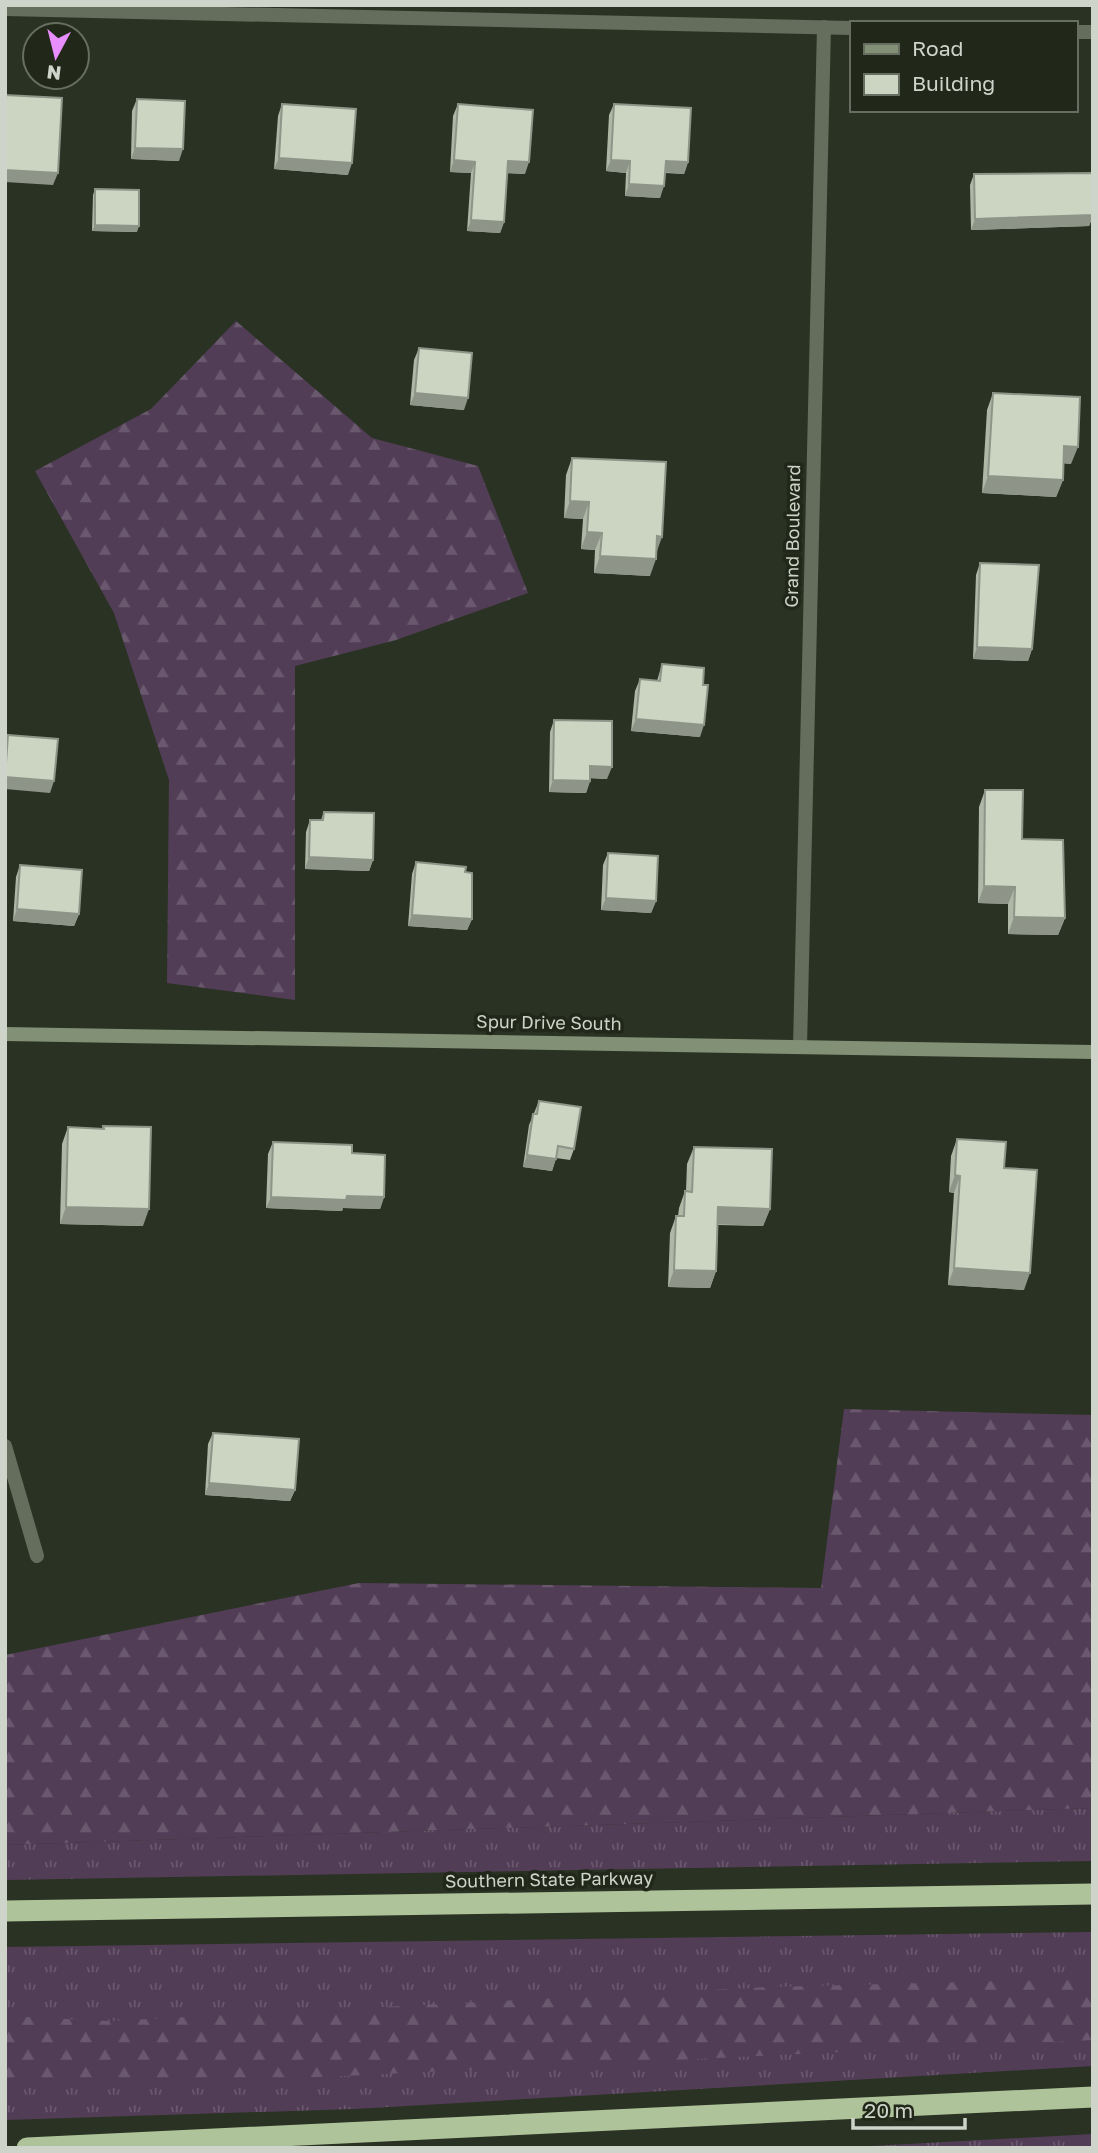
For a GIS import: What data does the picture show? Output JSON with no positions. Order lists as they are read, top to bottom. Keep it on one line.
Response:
{"streets":{"highway":["Southern State Parkway"],"street":["Grand Boulevard","Spur Drive South"]},"crossings":[["Grand Boulevard","Spur Drive South"]],"legend":["Road","Building"],"scale_bar":"20 m","north":"bottom"}
